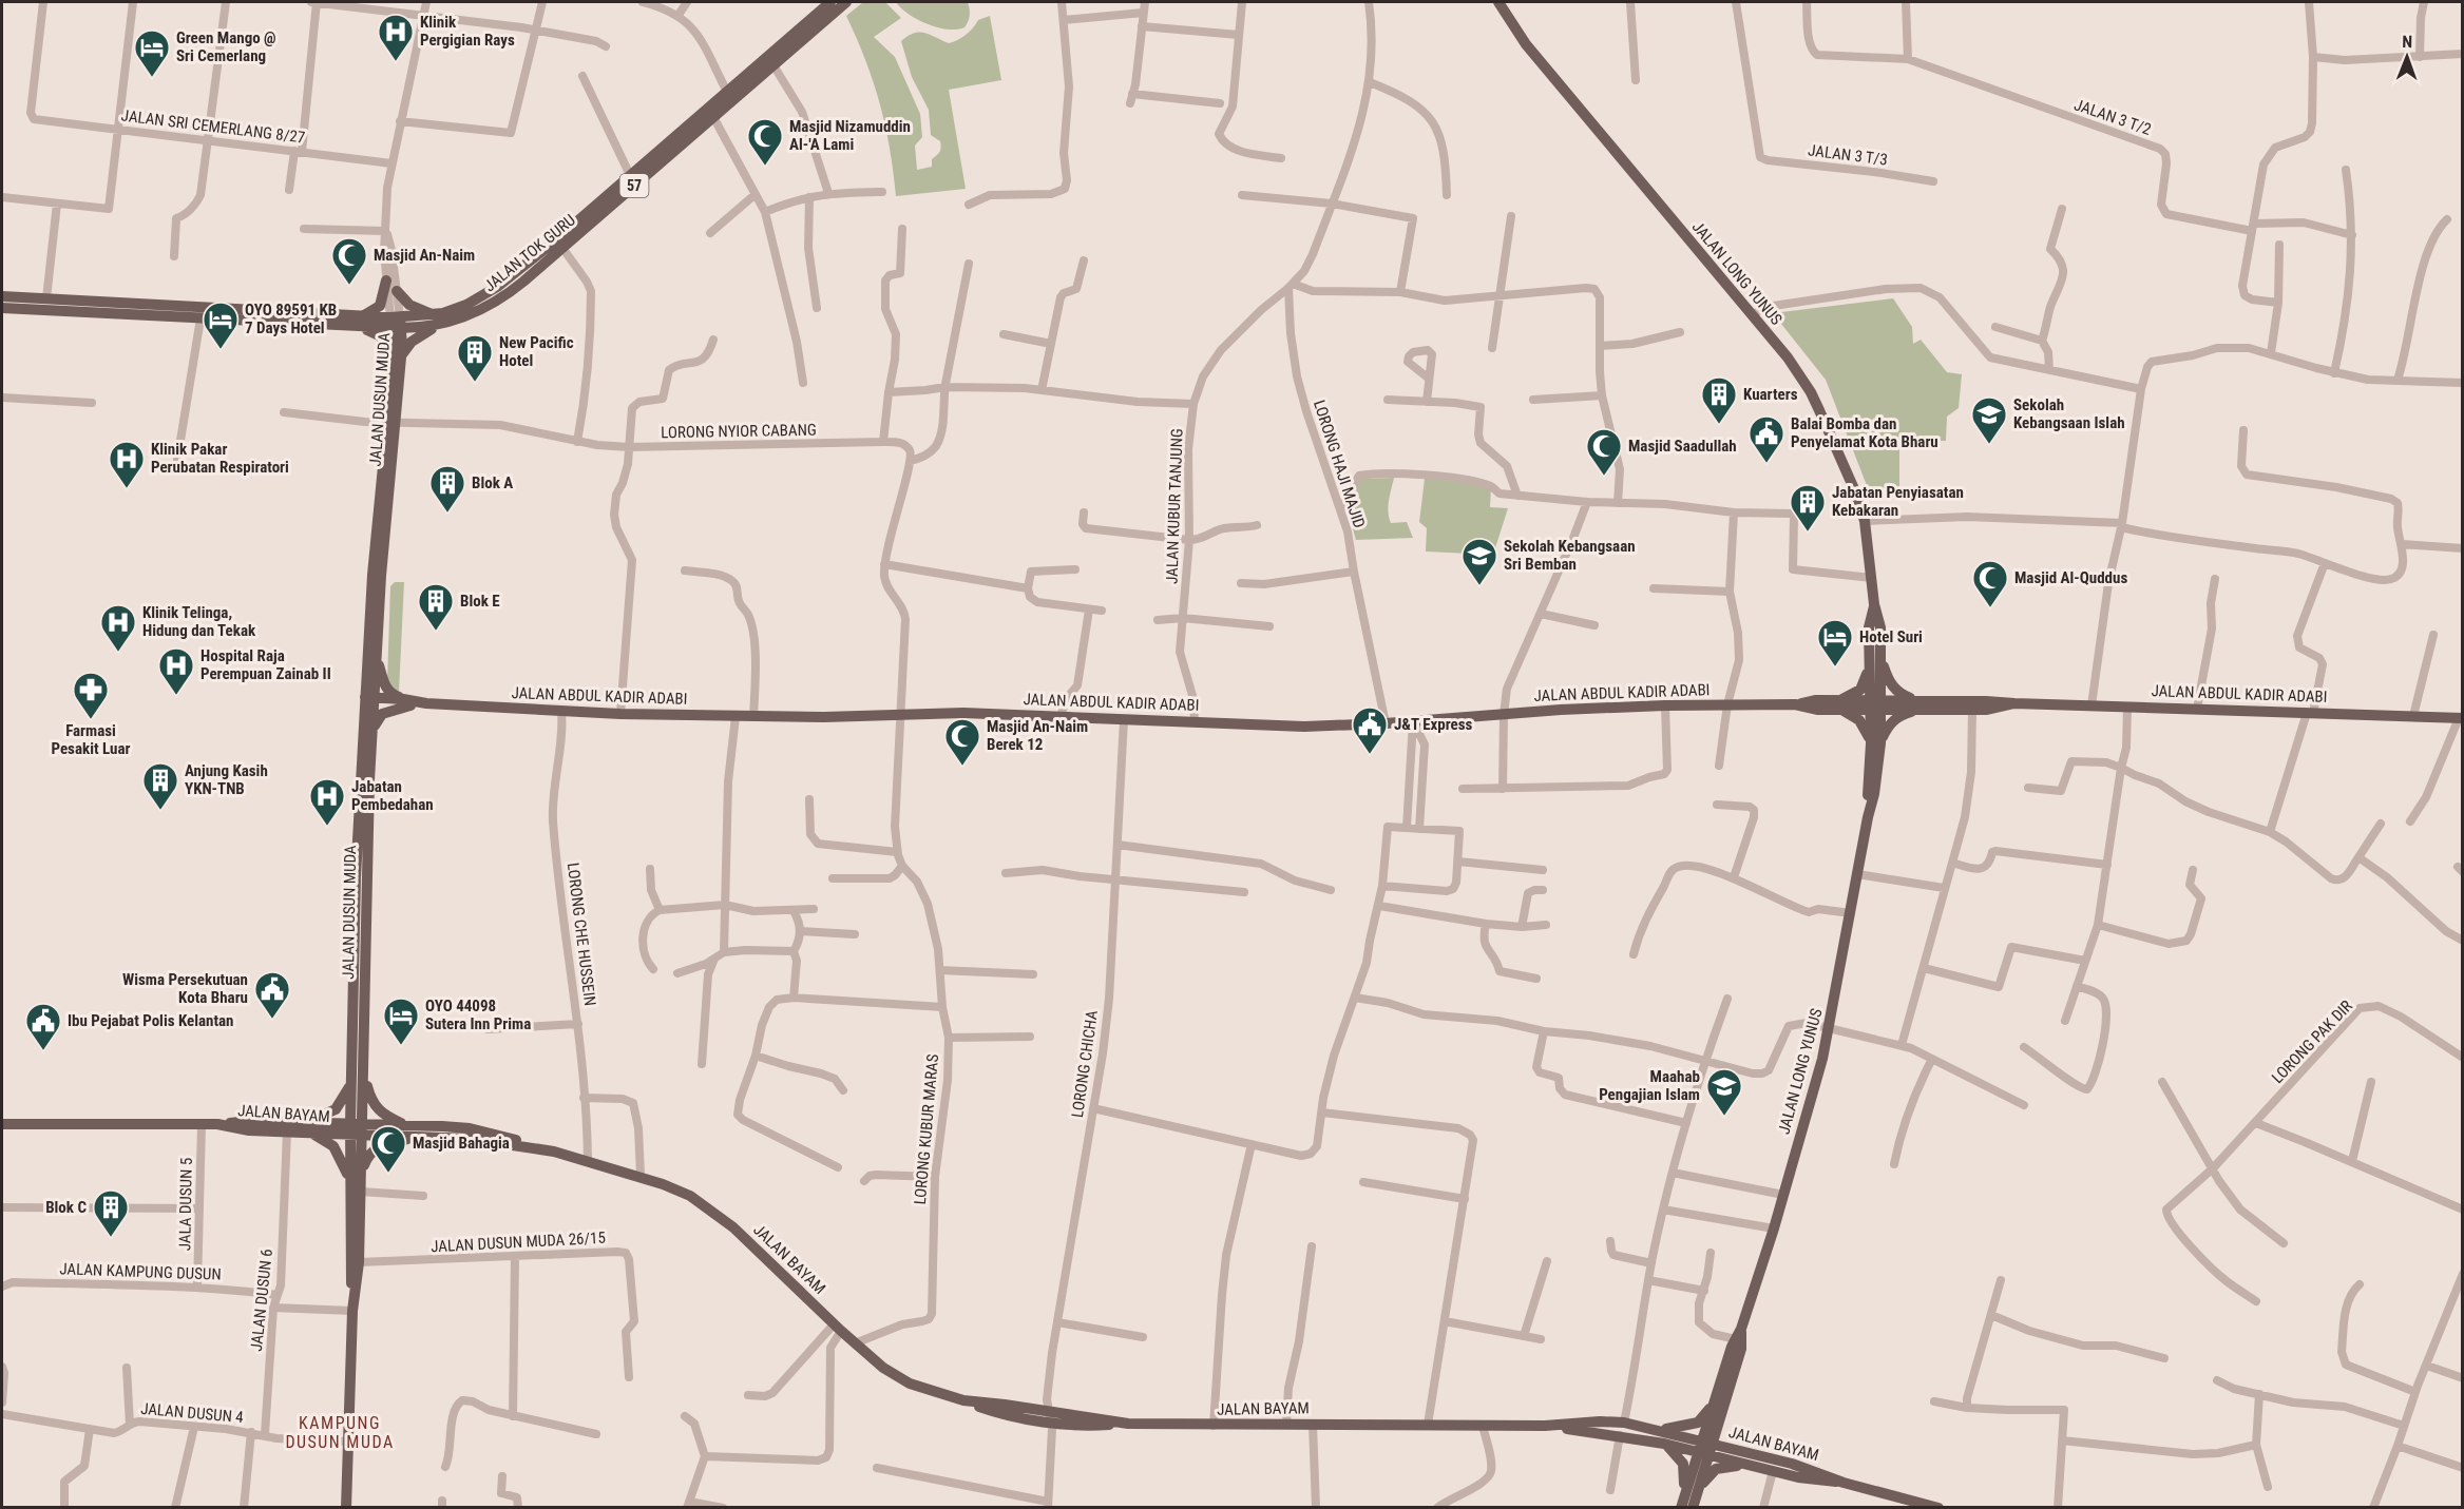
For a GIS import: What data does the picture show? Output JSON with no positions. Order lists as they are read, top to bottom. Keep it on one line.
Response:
{"streets":{"main road":["57","JALAN TOK GURU","JALAN LONG YUNUS","JALAN DUSUN MUDA","JALAN ABDUL KADIR ADABI","JALAN BAYAM"],"street":["JALAN 3 T/2","JALAN SRI CEMERLANG 8/27","JALAN 3 T/3","LORONG NYIOR CABANG","LORONG HAJI MAJID","JALAN KUBUR TANJUNG","LORONG CHE HUSSEIN","LORONG PAK DIR","LORONG CHICHA","LORONG KUBUR MARAS","JALA DUSUN 5","JALAN DUSUN MUDA 26/15","JALAN KAMPUNG DUSUN","JALAN DUSUN 6","JALAN DUSUN 4"]},"crossings":[["JALAN TOK GURU","JALAN DUSUN MUDA"],["JALAN LONG YUNUS","JALAN ABDUL KADIR ADABI"],["JALAN LONG YUNUS","JALAN BAYAM"],["JALAN DUSUN MUDA","LORONG NYIOR CABANG"],["JALAN DUSUN MUDA","JALAN ABDUL KADIR ADABI"],["JALAN DUSUN MUDA","JALAN BAYAM"],["JALAN DUSUN MUDA","JALAN DUSUN MUDA 26/15"],["JALAN DUSUN MUDA","JALAN DUSUN 4"],["LORONG HAJI MAJID","JALAN KUBUR TANJUNG"],["LORONG HAJI MAJID","JALAN ABDUL KADIR ADABI"],["JALAN KUBUR TANJUNG","JALAN ABDUL KADIR ADABI"],["JALAN ABDUL KADIR ADABI","LORONG CHE HUSSEIN"],["JALAN ABDUL KADIR ADABI","LORONG CHICHA"],["JALAN ABDUL KADIR ADABI","LORONG KUBUR MARAS"],["LORONG CHE HUSSEIN","JALAN BAYAM"],["LORONG CHICHA","JALAN BAYAM"],["JALAN BAYAM","LORONG KUBUR MARAS"],["JALAN BAYAM","JALA DUSUN 5"],["JALAN BAYAM","JALAN DUSUN 6"],["JALA DUSUN 5","JALAN KAMPUNG DUSUN"],["JALAN KAMPUNG DUSUN","JALAN DUSUN 6"],["JALAN DUSUN 6","JALAN DUSUN 4"]],"districts":["KAMPUNG DUSUN MUDA"],"places":{"hospital":["Klinik Pergigian Rays","Klinik Pakar Perubatan Respiratori","Klinik Telinga, Hidung dan Tekak","Hospital Raja Perempuan Zainab II","Jabatan Pembedahan"],"hotel":["Green Mango @ Sri Cemerlang","OYO 89591 KB 7 Days Hotel","Hotel Suri","OYO 44098 Sutera Inn Prima"],"mosque":["Masjid Nizamuddin Al-'A Lami","Masjid An-Naim","Masjid Saadullah","Masjid Al-Quddus","Masjid An-Naim Berek 12","Masjid Bahagia"],"building":["New Pacific Hotel","Kuarters","Blok A","Jabatan Penyiasatan Kebakaran","Blok E","Anjung Kasih YKN-TNB","Blok C"],"school or university":["Sekolah Kebangsaan Islah","Sekolah Kebangsaan Sri Bemban","Maahab Pengajian Islam"],"public building":["Balai Bomba dan Penyelamat Kota Bharu","J&T Express","Wisma Persekutuan Kota Bharu","Ibu Pejabat Polis Kelantan"],"pharmacy":["Farmasi Pesakit Luar"]},"north":"top"}
